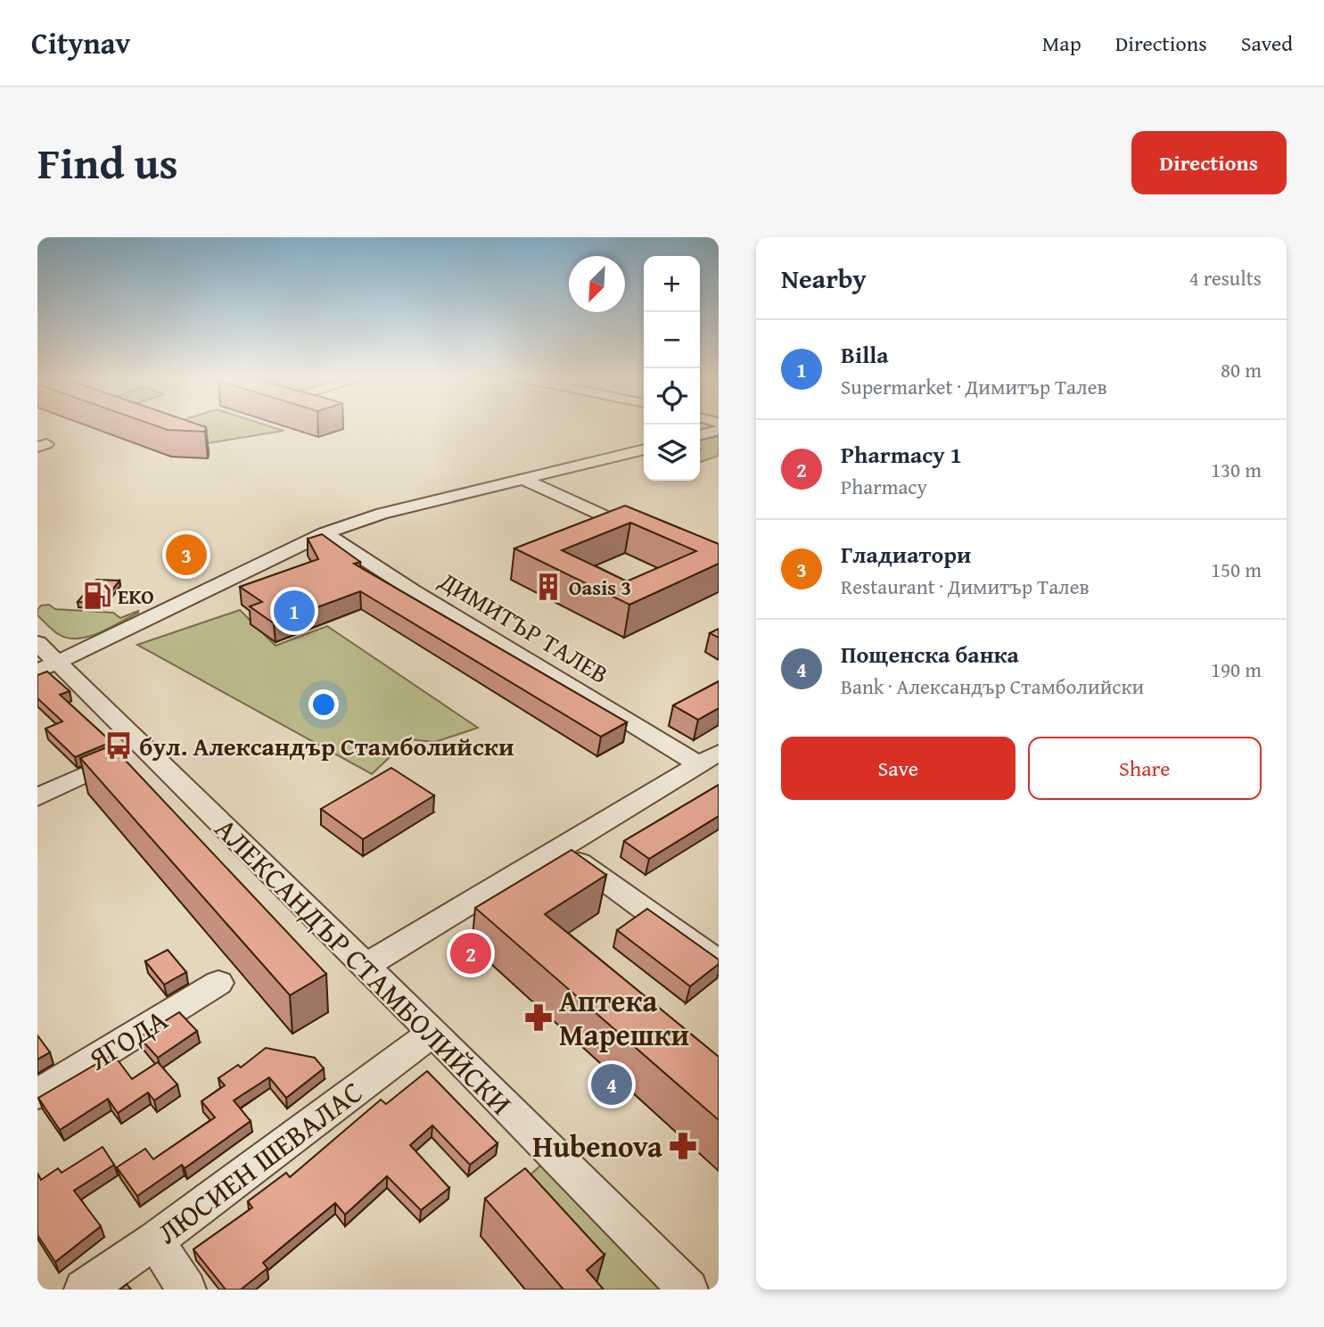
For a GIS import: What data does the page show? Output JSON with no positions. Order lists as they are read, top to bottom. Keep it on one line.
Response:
{"streets":{"street":["ДИМИТЪР ТАЛЕВ","АЛЕКСАНДЪР СТАМБОЛИЙСКИ","ЯГОДА","ЛЮСИЕН ШЕВАЛАС"]},"crossings":[["АЛЕКСАНДЪР СТАМБОЛИЙСКИ","ЛЮСИЕН ШЕВАЛАС"]],"places":{"building":["Oasis 3"],"fuel station":["EKO"],"bus stop":["бул. Александър Стамболийски"],"pharmacy":["Аптека Марешки","Hubenova"]},"north":"bottom left","page":{"header":"Citynav","nav":["Map","Directions","Saved"],"title":"Find us","buttons":["Directions",["Save","Share"]],"heading":["Nearby","4 results"],"map_buttons":["+","−"],"list":[{"mark":"1","name":"Billa","note":"Supermarket · Димитър Талев","value":"80 m"},{"mark":"2","name":"Pharmacy 1","note":"Pharmacy","value":"130 m"},{"mark":"3","name":"Гладиатори","note":"Restaurant · Димитър Талев","value":"150 m"},{"mark":"4","name":"Пощенска банка","note":"Bank · Александър Стамболийски","value":"190 m"}],"pins":["3","1","2","4"]}}
